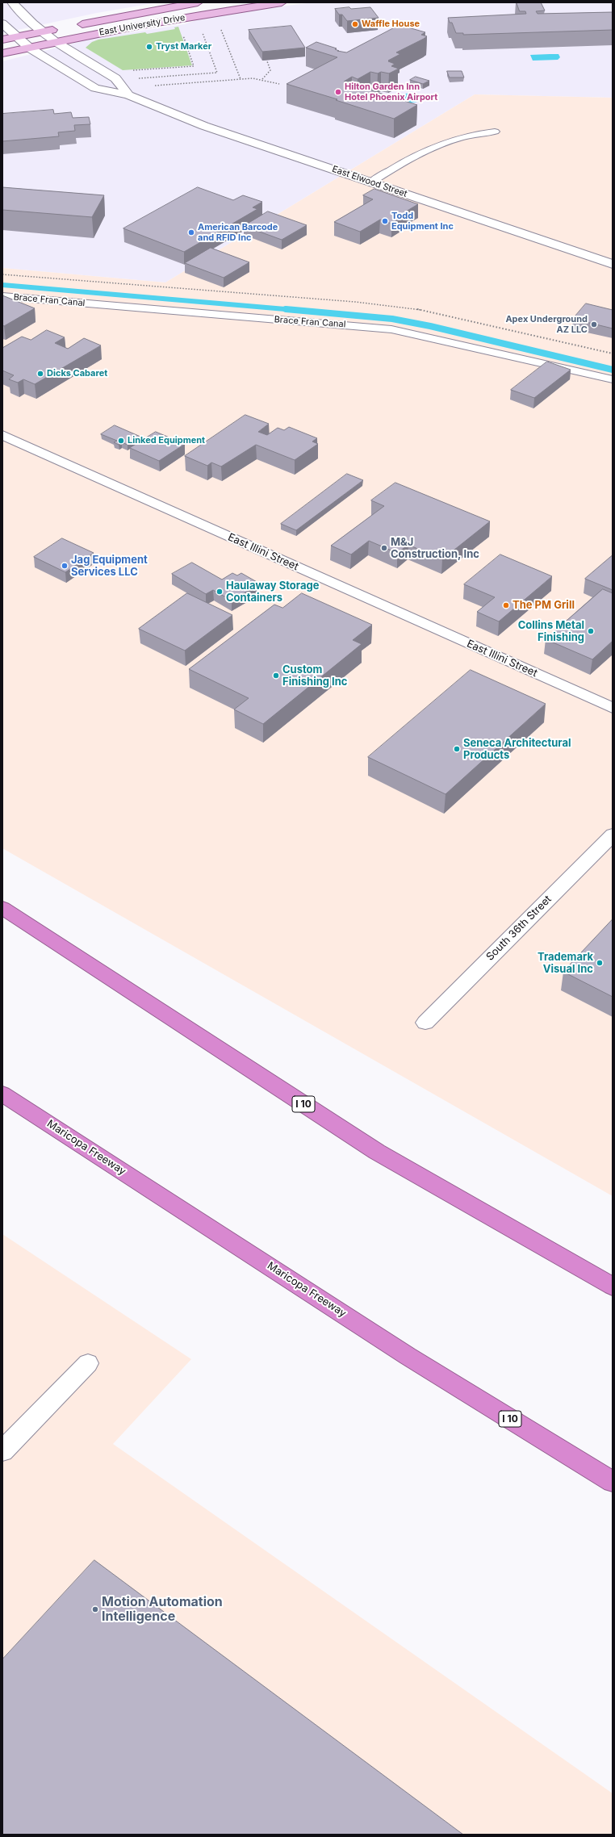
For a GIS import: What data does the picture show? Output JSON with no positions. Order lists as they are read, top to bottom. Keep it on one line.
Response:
{"streets":{"highway":["I 10","Maricopa Freeway"],"main road":["East University Drive"],"street":["East Elwood Street","East Illini Street","South 36th Street"],"lane":["Brace Fran Canal"]},"crossings":[["East University Drive","East Elwood Street"]],"places":["Waffle House","Tryst Marker","Hilton Garden Inn Hotel Phoenix Airport","Todd Equipment Inc","American Barcode and RFID Inc","Apex Underground AZ LLC","Dicks Cabaret","Linked Equipment","M&J Construction, Inc","Jag Equipment Services LLC","Haulaway Storage Containers","The PM Grill","Collins Metal Finishing","Custom Finishing Inc","Seneca Architectural Products","Trademark Visual Inc","Motion Automation Intelligence"]}
